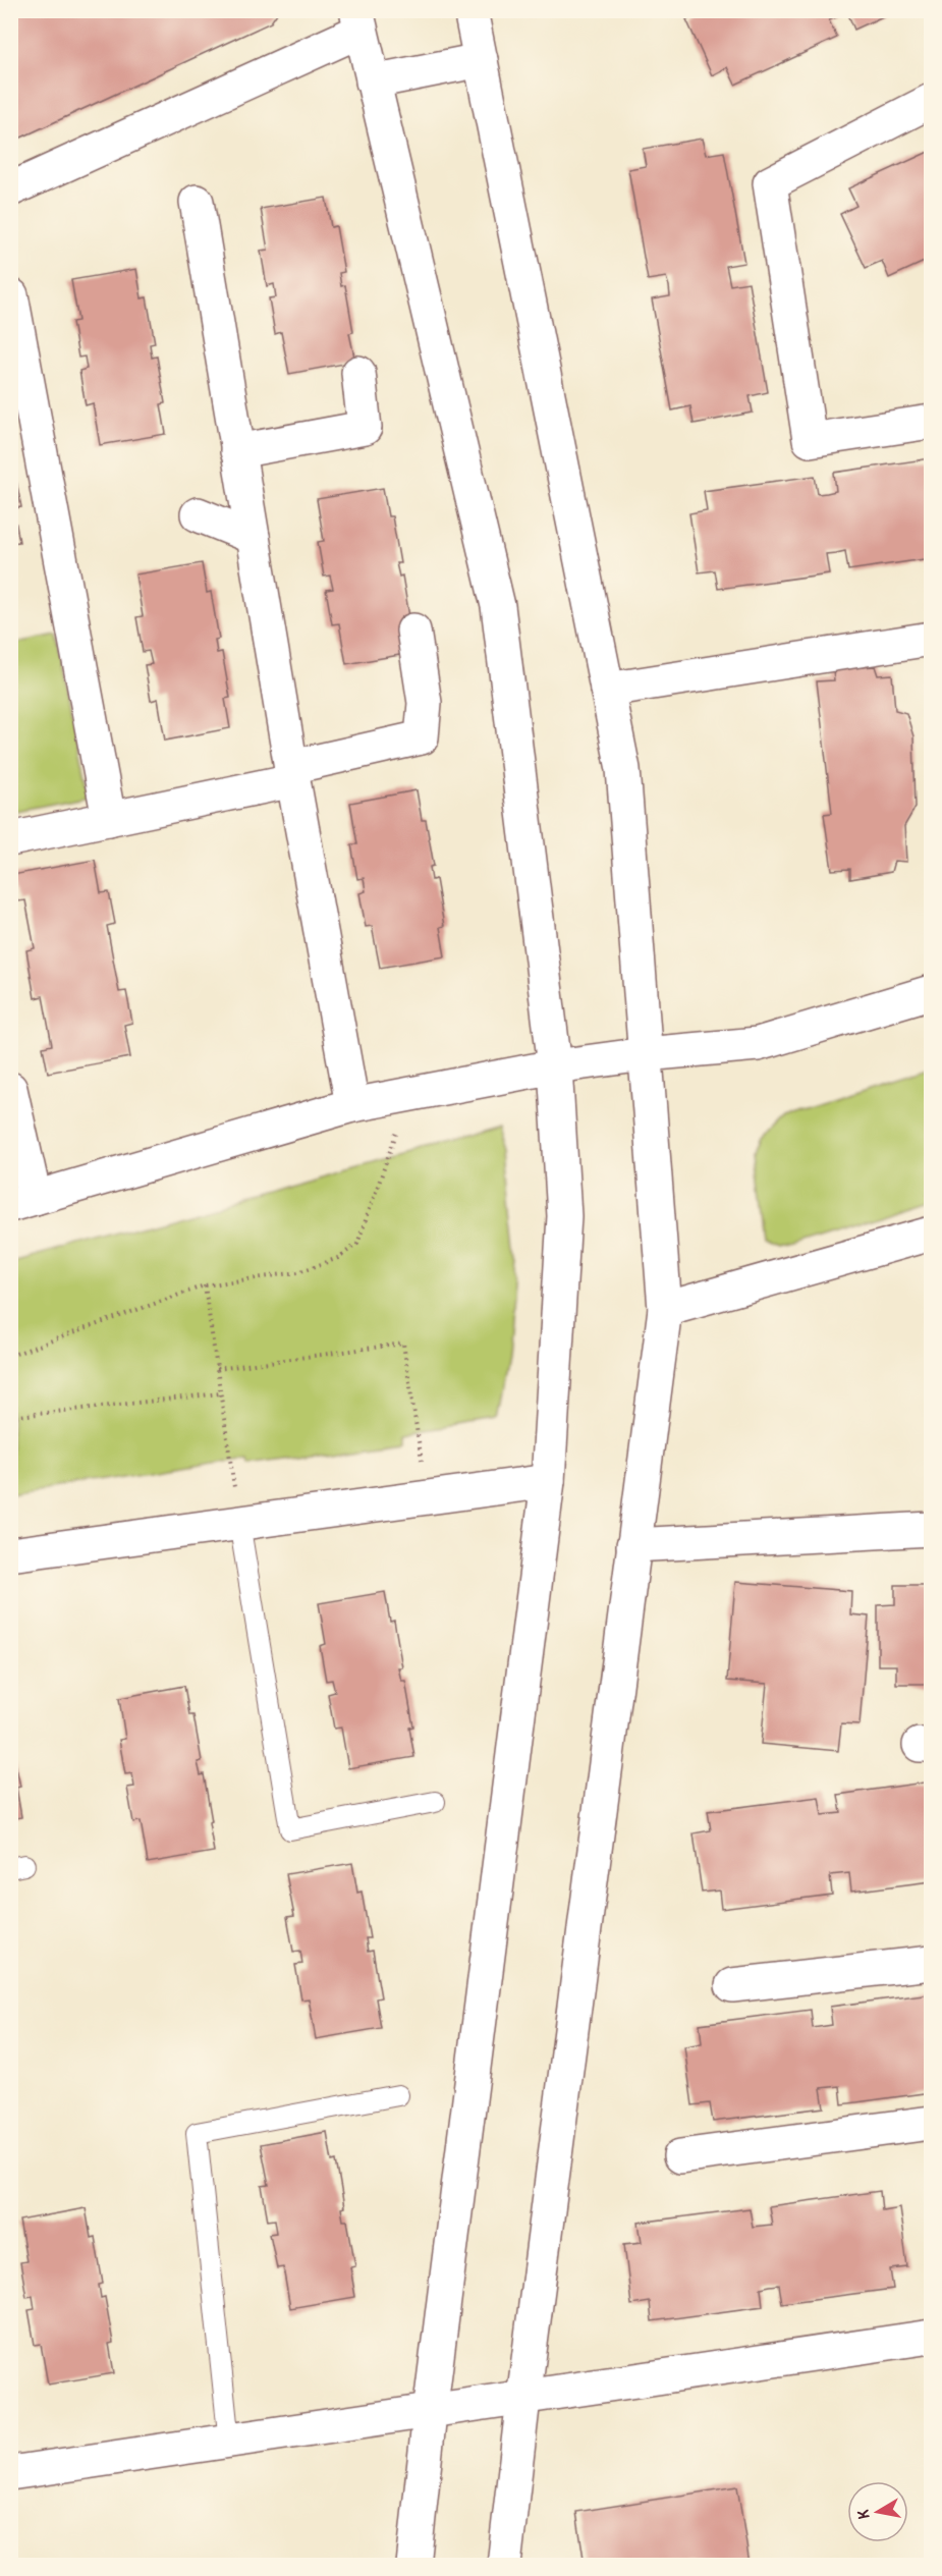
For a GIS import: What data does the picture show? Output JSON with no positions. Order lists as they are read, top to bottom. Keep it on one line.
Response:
{"north":"left"}
